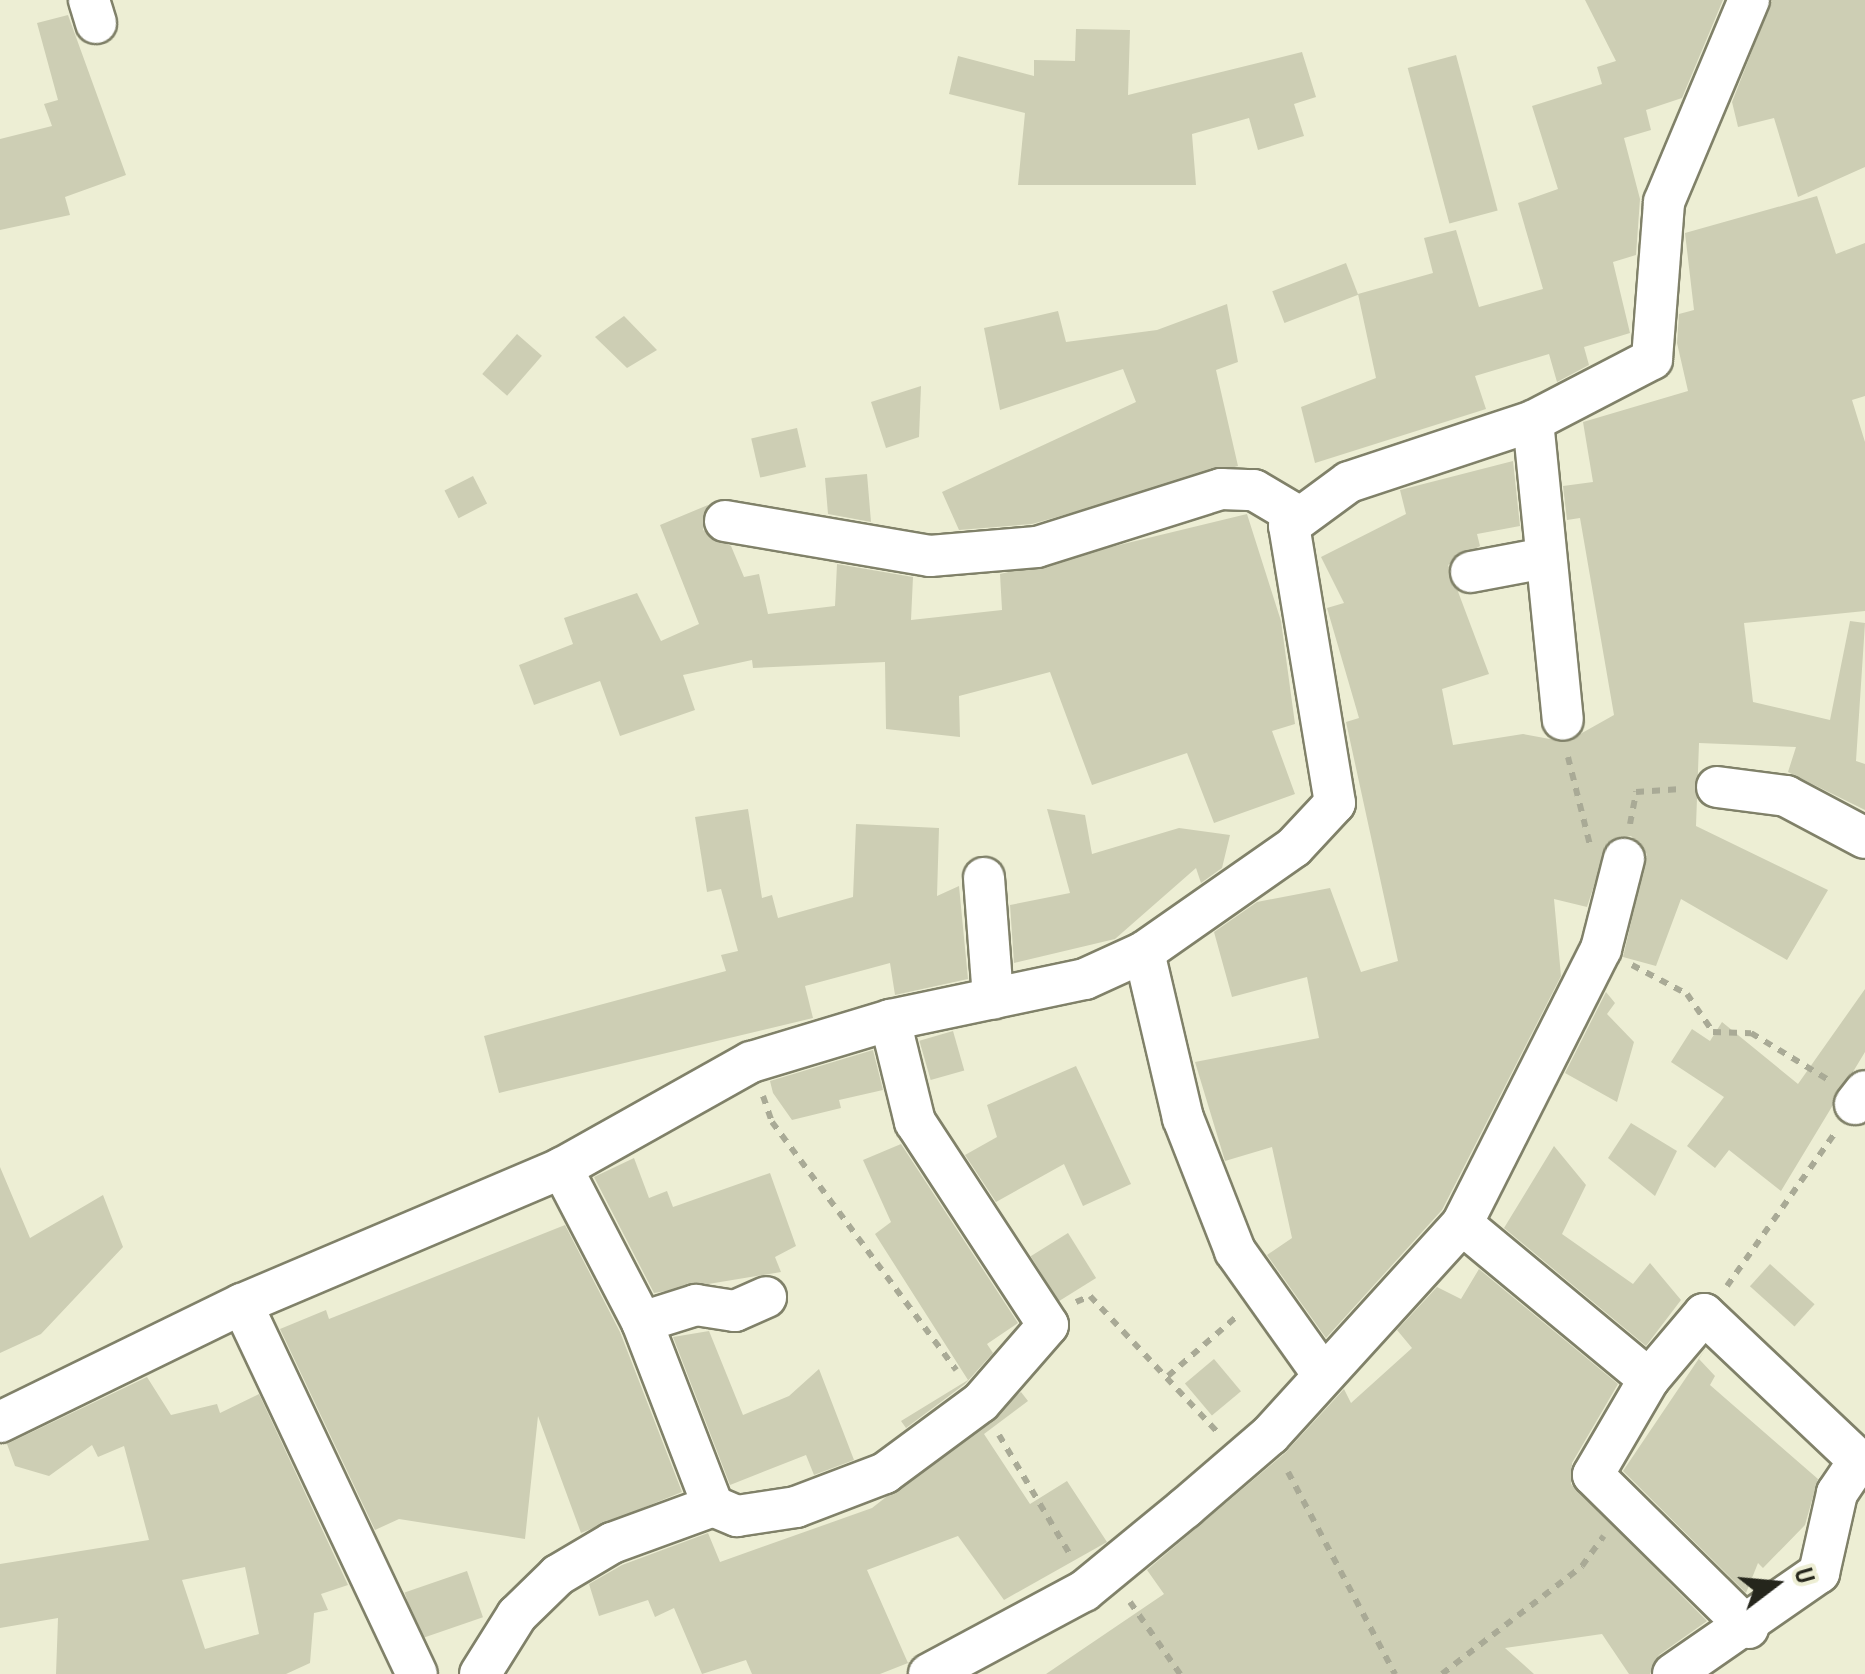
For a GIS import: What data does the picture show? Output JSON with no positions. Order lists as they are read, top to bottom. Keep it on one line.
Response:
{"north":"right"}
